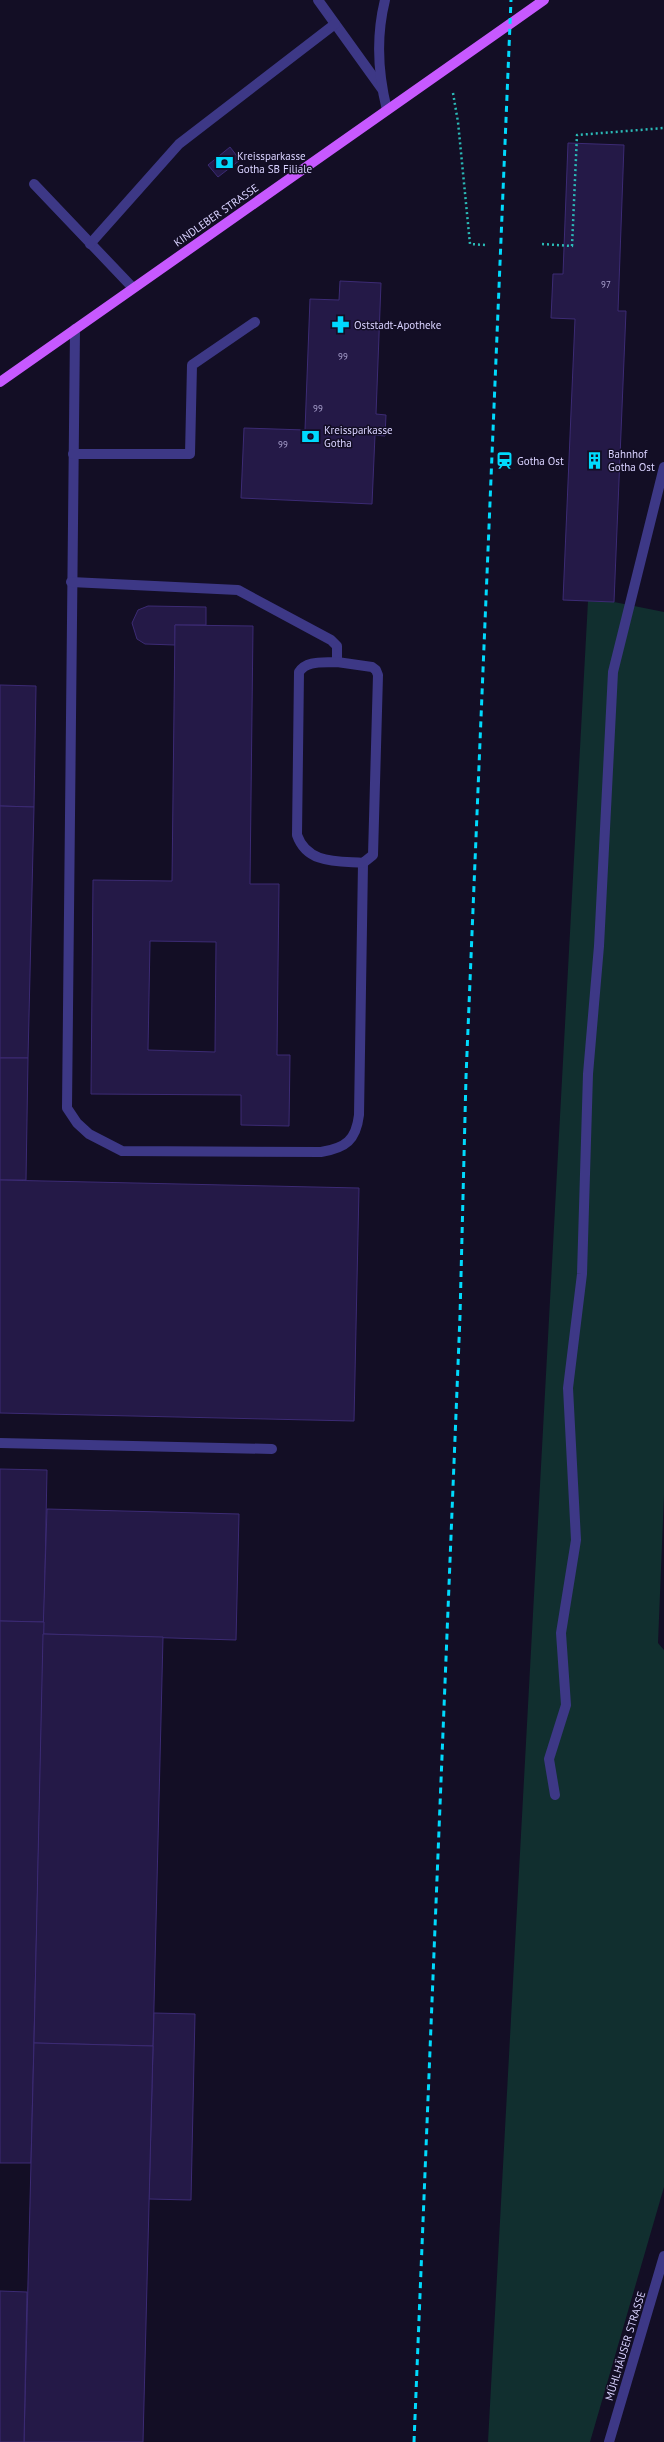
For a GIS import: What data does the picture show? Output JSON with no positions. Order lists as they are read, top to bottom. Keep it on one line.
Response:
{"streets":{"main road":["KINDLEBER STRASSE"],"street":["MÜHLHÄUSER STRASSE"]},"places":{"bank":["Kreissparkasse Gotha SB Filiale","Kreissparkasse Gotha"],"pharmacy":["Oststadt-Apotheke"],"building":["Bahnhof Gotha Ost"],"station":["Gotha Ost"]},"house_numbers":["97","99","99","99"]}
